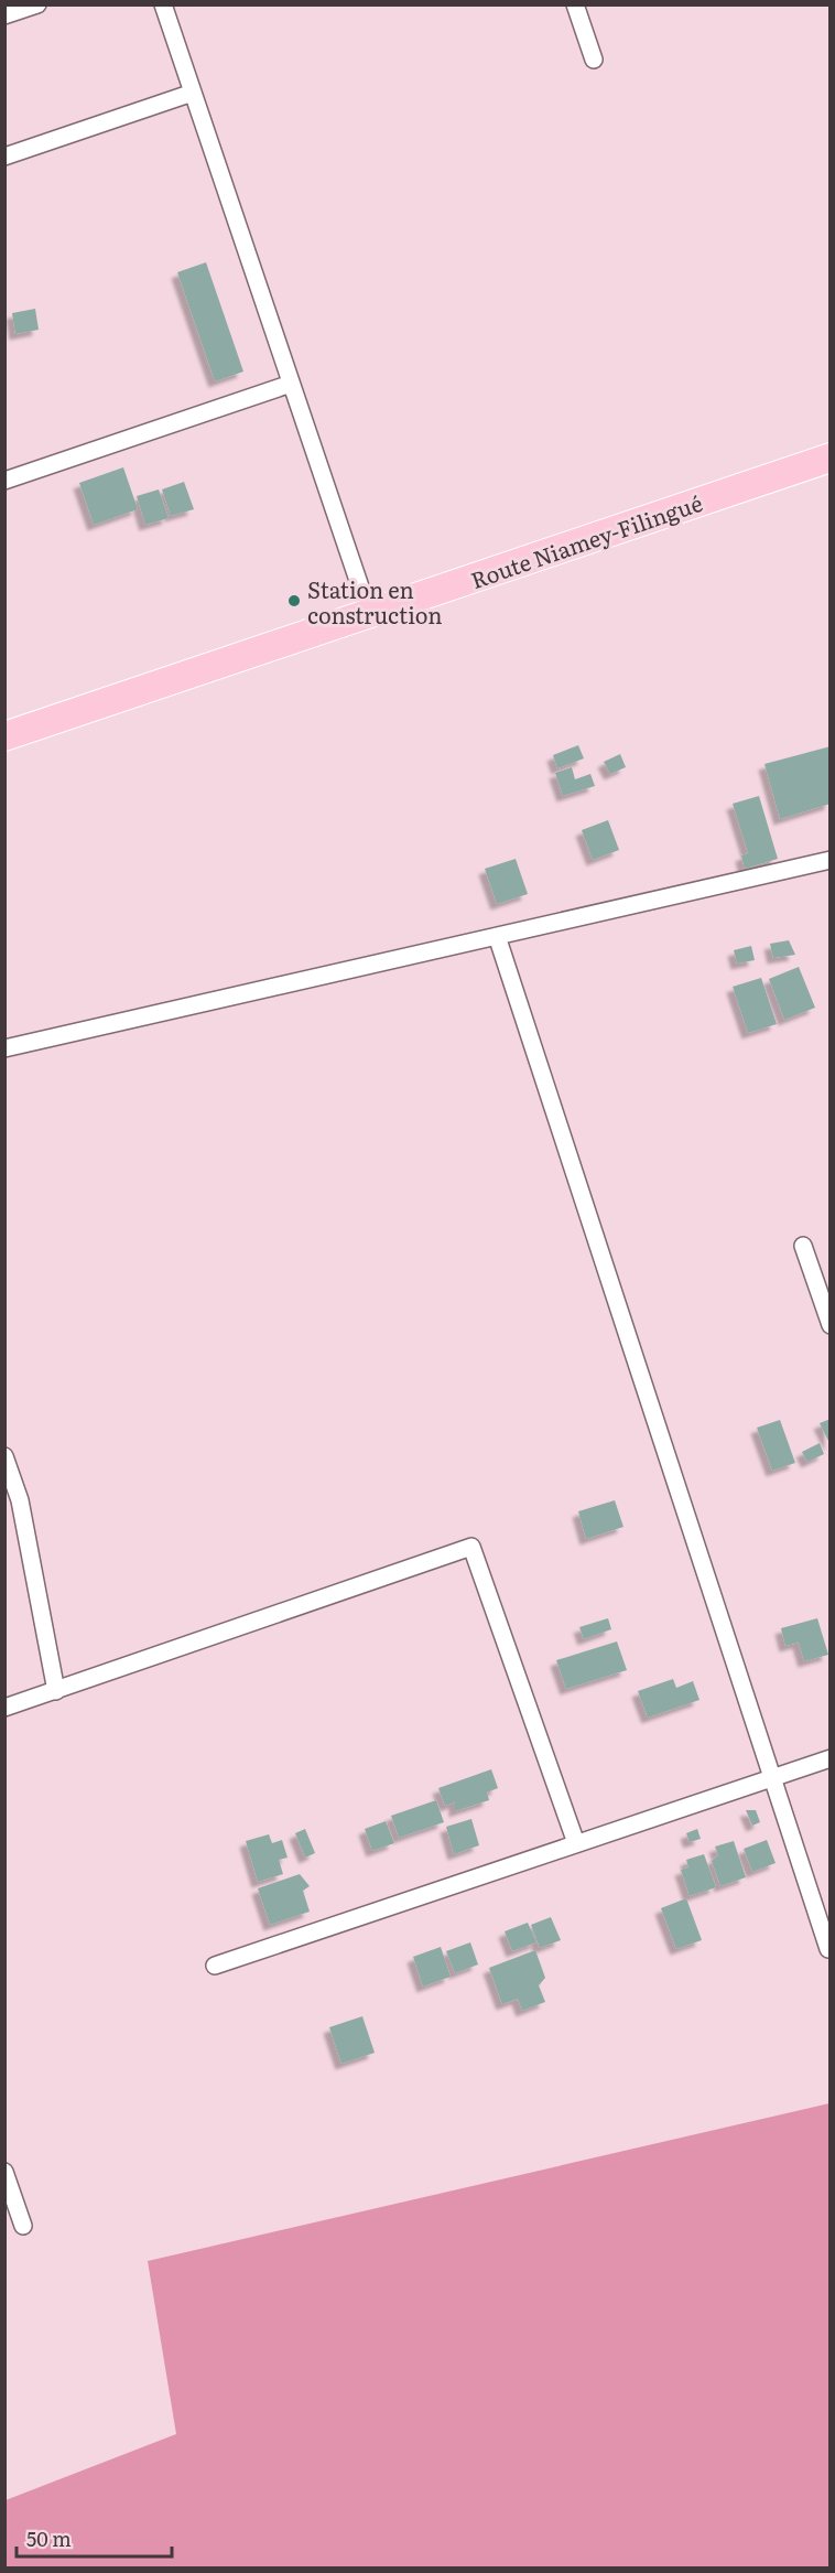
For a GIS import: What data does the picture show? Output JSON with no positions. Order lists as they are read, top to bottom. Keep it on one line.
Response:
{"streets":{"main road":["Route Niamey-Filingué"]},"places":["Station en construction"],"scale_bar":"50 m"}
